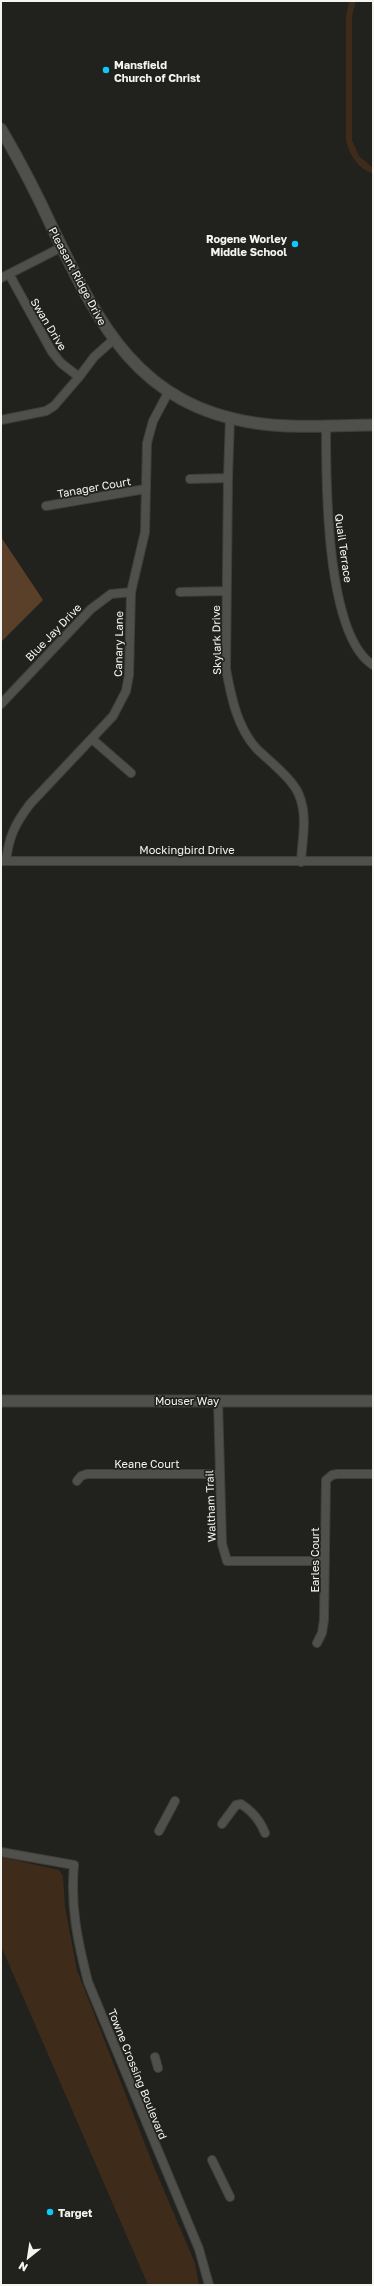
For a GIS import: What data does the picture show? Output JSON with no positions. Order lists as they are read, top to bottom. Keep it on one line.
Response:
{"streets":{"street":["Pleasant Ridge Drive","Swan Drive","Tanager Court","Quail Terrace","Blue Jay Drive","Skylark Drive","Canary Lane","Mockingbird Drive","Mouser Way","Keane Court","Waltham Trail","Earles Court","Towne Crossing Boulevard"]},"crossings":[["Pleasant Ridge Drive","Quail Terrace"],["Pleasant Ridge Drive","Skylark Drive"],["Pleasant Ridge Drive","Canary Lane"],["Tanager Court","Canary Lane"],["Blue Jay Drive","Canary Lane"],["Skylark Drive","Mockingbird Drive"],["Canary Lane","Mockingbird Drive"],["Mouser Way","Waltham Trail"],["Keane Court","Waltham Trail"],["Waltham Trail","Earles Court"]],"places":["Mansfield Church of Christ","Rogene Worley Middle School","Target"],"north":"bottom left"}
